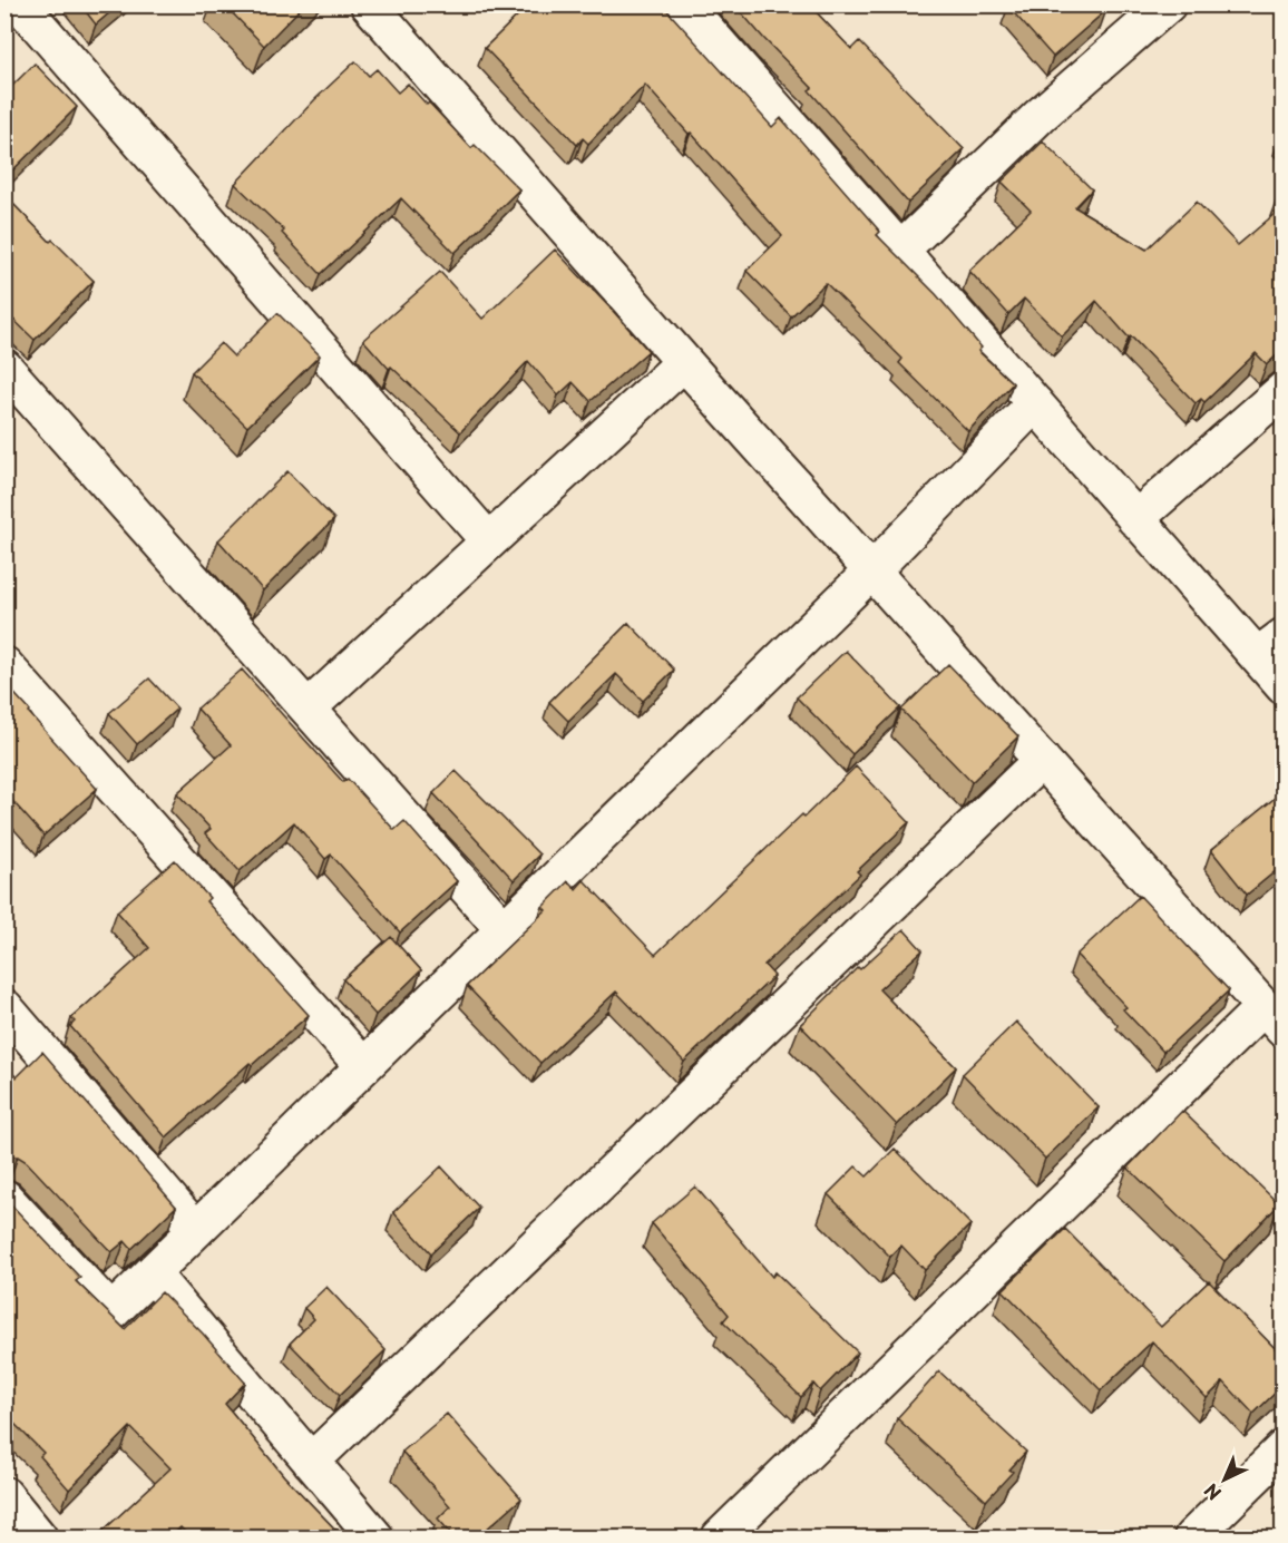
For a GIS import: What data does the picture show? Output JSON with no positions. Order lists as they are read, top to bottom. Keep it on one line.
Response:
{"north":"bottom left"}
